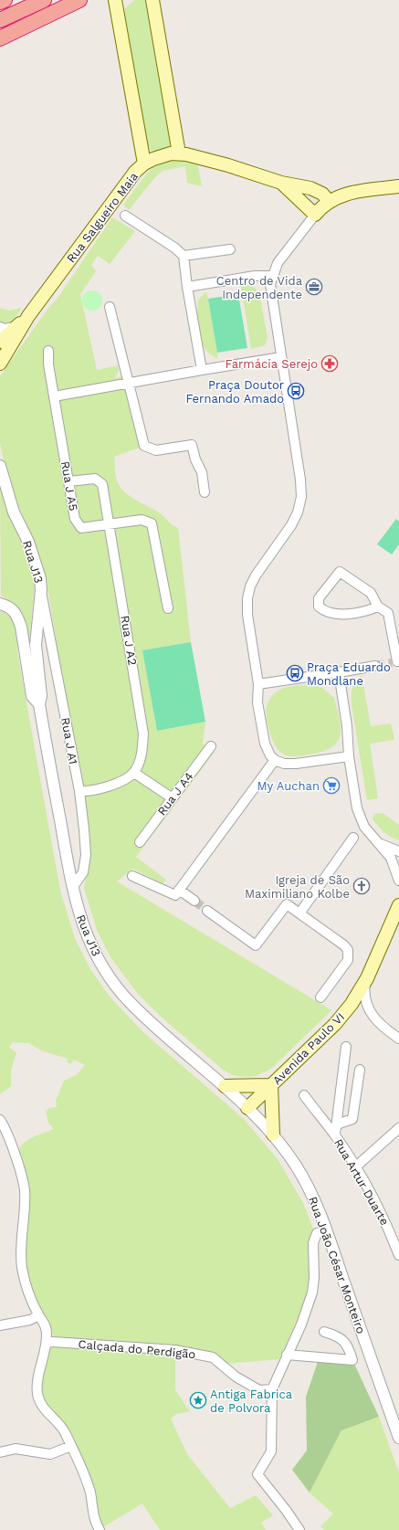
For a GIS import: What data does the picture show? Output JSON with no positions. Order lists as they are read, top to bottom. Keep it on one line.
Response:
{"streets":{"main road":["Rua Salgueiro Maia","Avenida Paulo VI"],"street":["Rua J A5","Rua J13","Rua J A2","Rua J A1","Rua J A4","Rua Artur Duarte","Rua João César Monteiro","Calçada do Perdigão"]},"crossings":[["Rua J A5","Rua J A2"],["Rua J13","Rua J A1"],["Rua J13","Avenida Paulo VI"],["Rua J13","Rua João César Monteiro"],["Avenida Paulo VI","Rua João César Monteiro"]],"places":{"office":["Centro de Vida Independente"],"pharmacy":["Farmácia Serejo"],"bus stop":["Praça Doutor Fernando Amado","Praça Eduardo Mondlane"],"supermarket":["My Auchan"],"church":["Igreja de São Maximiliano Kolbe"],"place":["Antiga Fabrica de Polvora"]}}
